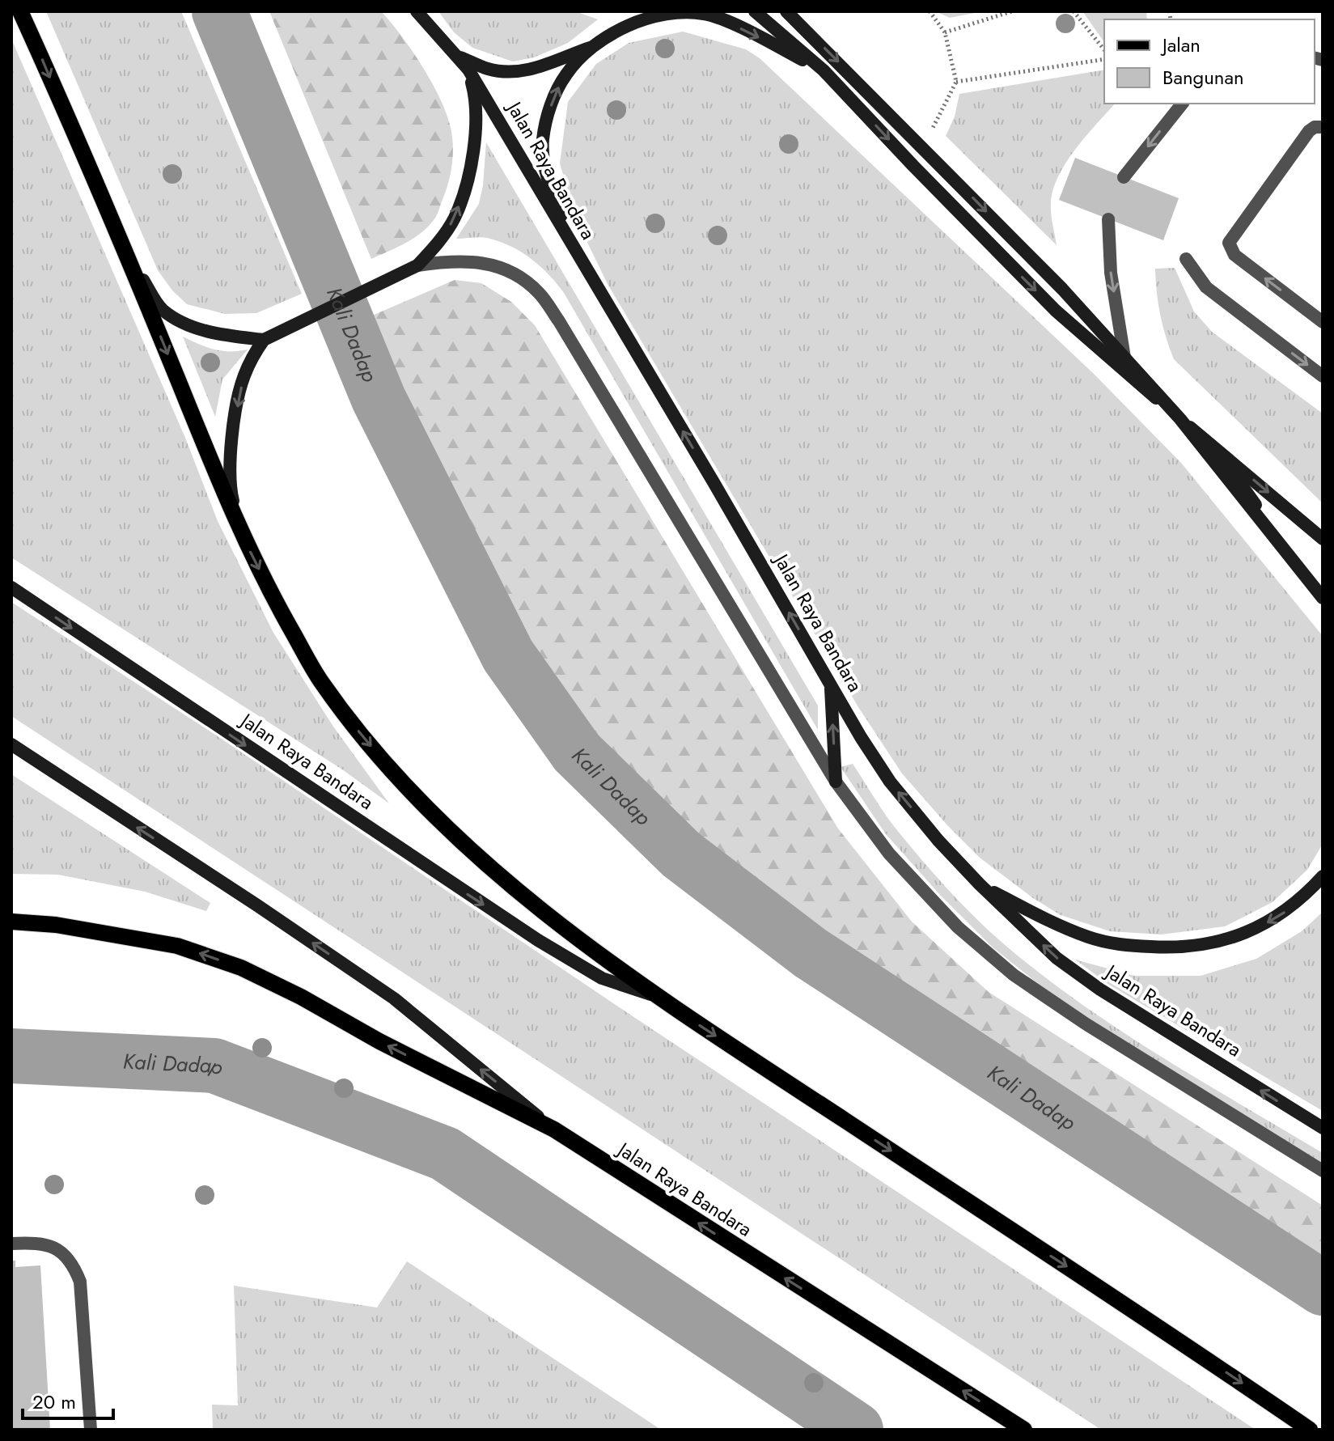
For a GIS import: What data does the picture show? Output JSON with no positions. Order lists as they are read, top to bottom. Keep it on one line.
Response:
{"streets":{"main road":["Jalan Raya Bandara"]},"water":["Kali Dadap"],"legend":["Jalan","Bangunan"],"scale_bar":"20 m"}
